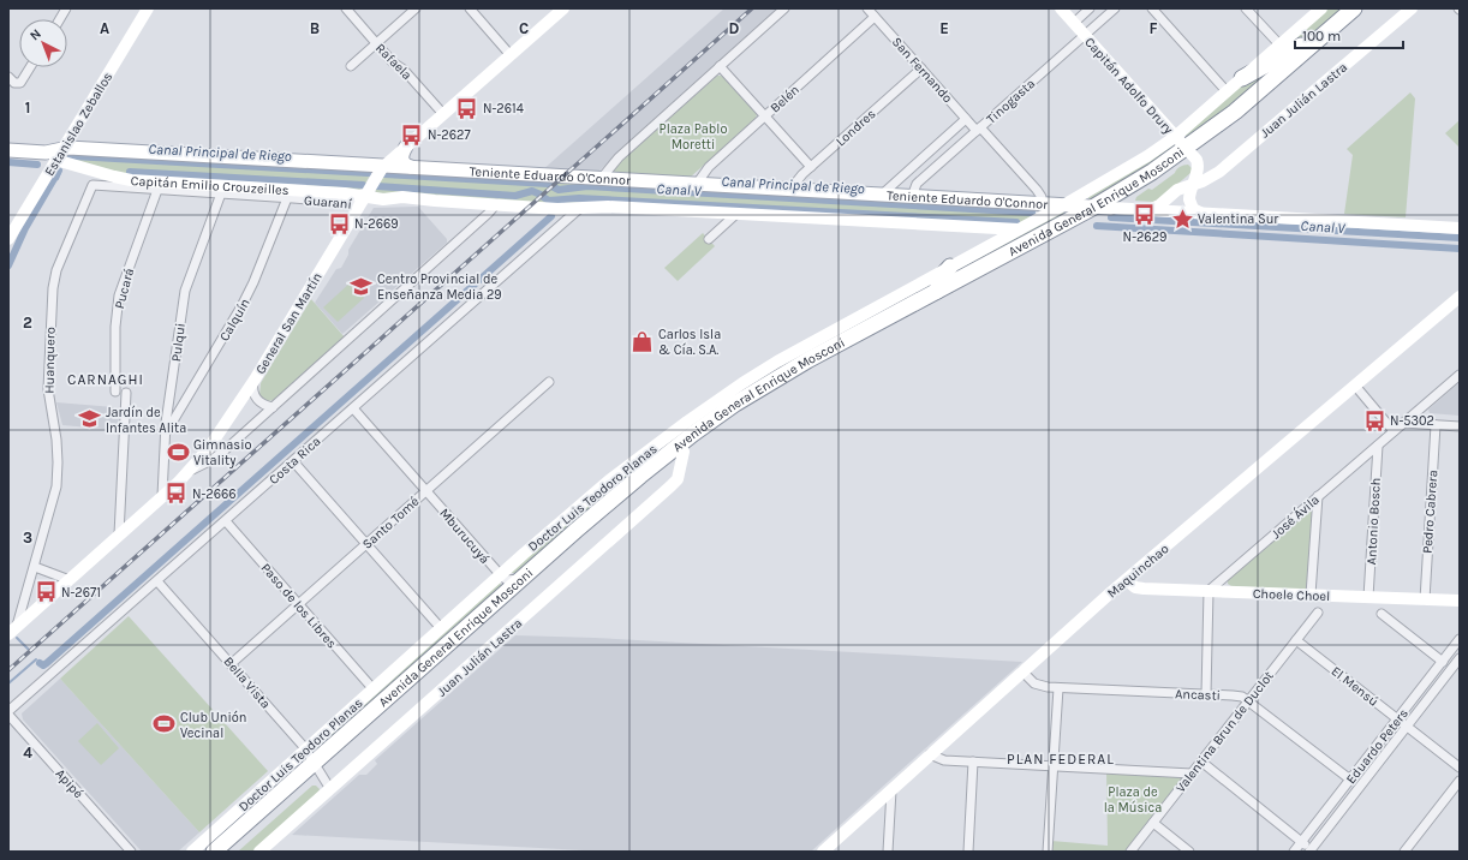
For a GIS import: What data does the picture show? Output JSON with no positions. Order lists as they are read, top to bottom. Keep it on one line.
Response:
{"streets":{"highway":["Avenida General Enrique Mosconi"],"main road":["Teniente Eduardo O'Connor","Capitán Emilio Crouzeilles"],"street":["Rafaela","San Fernando","Capitán Adolfo Drury","Belén","Juan Julián Lastra","Tinogasta","Estanislao Zeballos","Londres","Guaraní","Pucará","Calquín","General San Martín","Pulqui","Huanquero","Costa Rica","Doctor Luis Teodoro Planas","Pedro Cabrera","José Ávila","Antonio Bosch","Santo Tomé","Mburucuyá","Maquinchao","Choele Choel","Paso de los Libres","Bella Vista","El Mensú","Ancasti","Valentina Brun de Duclot","Eduardo Peters","Apipé"]},"crossings":[["Rafaela","General San Martín"],["San Fernando","Belén"],["San Fernando","Tinogasta"],["San Fernando","Londres"],["San Fernando","Teniente Eduardo O'Connor"],["Capitán Adolfo Drury","Tinogasta"],["Capitán Adolfo Drury","Avenida General Enrique Mosconi"],["Capitán Adolfo Drury","Doctor Luis Teodoro Planas"],["Belén","Teniente Eduardo O'Connor"],["Juan Julián Lastra","Avenida General Enrique Mosconi"],["Juan Julián Lastra","Bella Vista"],["Tinogasta","Teniente Eduardo O'Connor"],["Estanislao Zeballos","Capitán Emilio Crouzeilles"],["Londres","Teniente Eduardo O'Connor"],["Teniente Eduardo O'Connor","Capitán Emilio Crouzeilles"],["Teniente Eduardo O'Connor","Avenida General Enrique Mosconi"],["Teniente Eduardo O'Connor","Guaraní"],["Teniente Eduardo O'Connor","General San Martín"],["Teniente Eduardo O'Connor","Costa Rica"],["Teniente Eduardo O'Connor","Doctor Luis Teodoro Planas"],["Capitán Emilio Crouzeilles","Guaraní"],["Capitán Emilio Crouzeilles","General San Martín"],["Avenida General Enrique Mosconi","Doctor Luis Teodoro Planas"],["Avenida General Enrique Mosconi","Mburucuyá"],["Avenida General Enrique Mosconi","Bella Vista"],["Guaraní","Pucará"],["Guaraní","Calquín"],["Guaraní","General San Martín"],["Guaraní","Pulqui"],["Guaraní","Huanquero"],["Calquín","Pulqui"],["General San Martín","Pulqui"],["General San Martín","Huanquero"],["Costa Rica","Mburucuyá"],["Costa Rica","Paso de los Libres"],["Costa Rica","Bella Vista"],["Costa Rica","Apipé"],["Doctor Luis Teodoro Planas","Mburucuyá"],["Doctor Luis Teodoro Planas","Paso de los Libres"],["Doctor Luis Teodoro Planas","Bella Vista"],["Pedro Cabrera","Choele Choel"],["José Ávila","Antonio Bosch"],["José Ávila","Choele Choel"],["Antonio Bosch","Choele Choel"],["Santo Tomé","Mburucuyá"],["Santo Tomé","Paso de los Libres"],["Santo Tomé","Bella Vista"],["Maquinchao","Choele Choel"],["Maquinchao","Ancasti"],["El Mensú","Valentina Brun de Duclot"],["El Mensú","Eduardo Peters"],["Ancasti","Valentina Brun de Duclot"],["Ancasti","Eduardo Peters"]],"districts":["CARNAGHI","PLAN FEDERAL"],"water":["Canal Principal de Riego","Canal V"],"parks":["Plaza Pablo Moretti","Plaza de la Música"],"places":{"bus stop":["N-2614","N-2627","N-2629","N-2669","N-5302","N-2666","N-2671"],"place":["Valentina Sur"],"school or university":["Centro Provincial de Enseñanza Media 29","Jardín de Infantes Alita"],"shop":["Carlos Isla & Cía. S.A."],"sports":["Gimnasio Vitality","Club Unión Vecinal"]},"scale_bar":"100 m","north":"top left","grid":{"columns":["A","B","C","D","E","F"],"rows":["1","2","3","4"]}}
